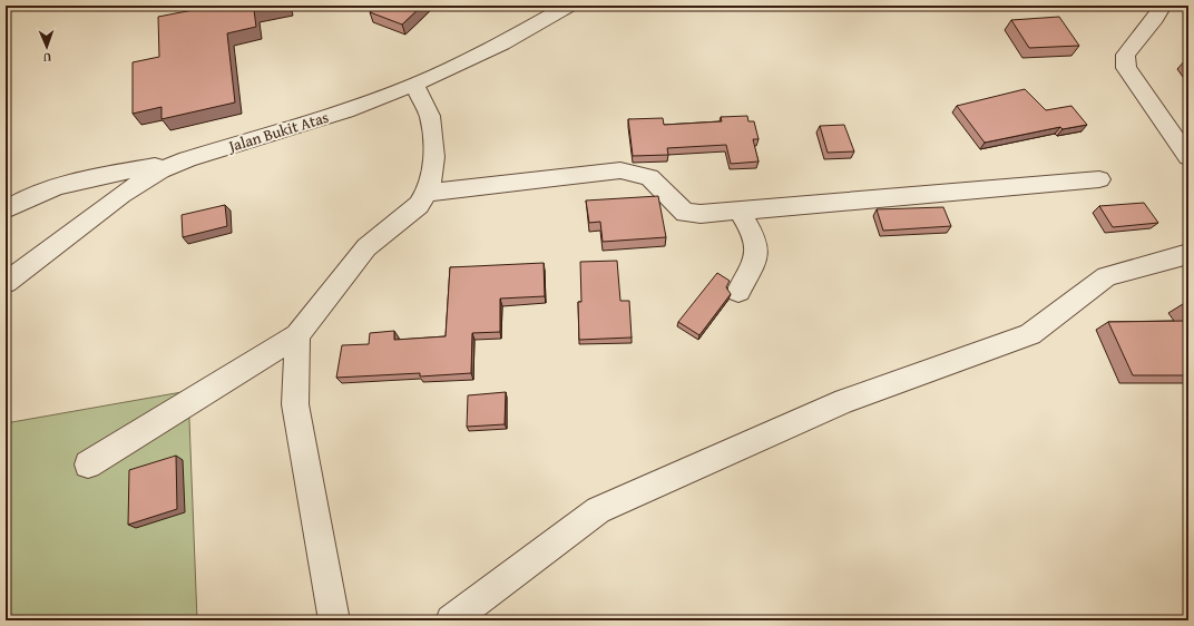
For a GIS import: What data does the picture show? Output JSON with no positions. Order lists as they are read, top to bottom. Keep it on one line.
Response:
{"streets":{"street":["Jalan Bukit Atas"]},"north":"bottom"}
